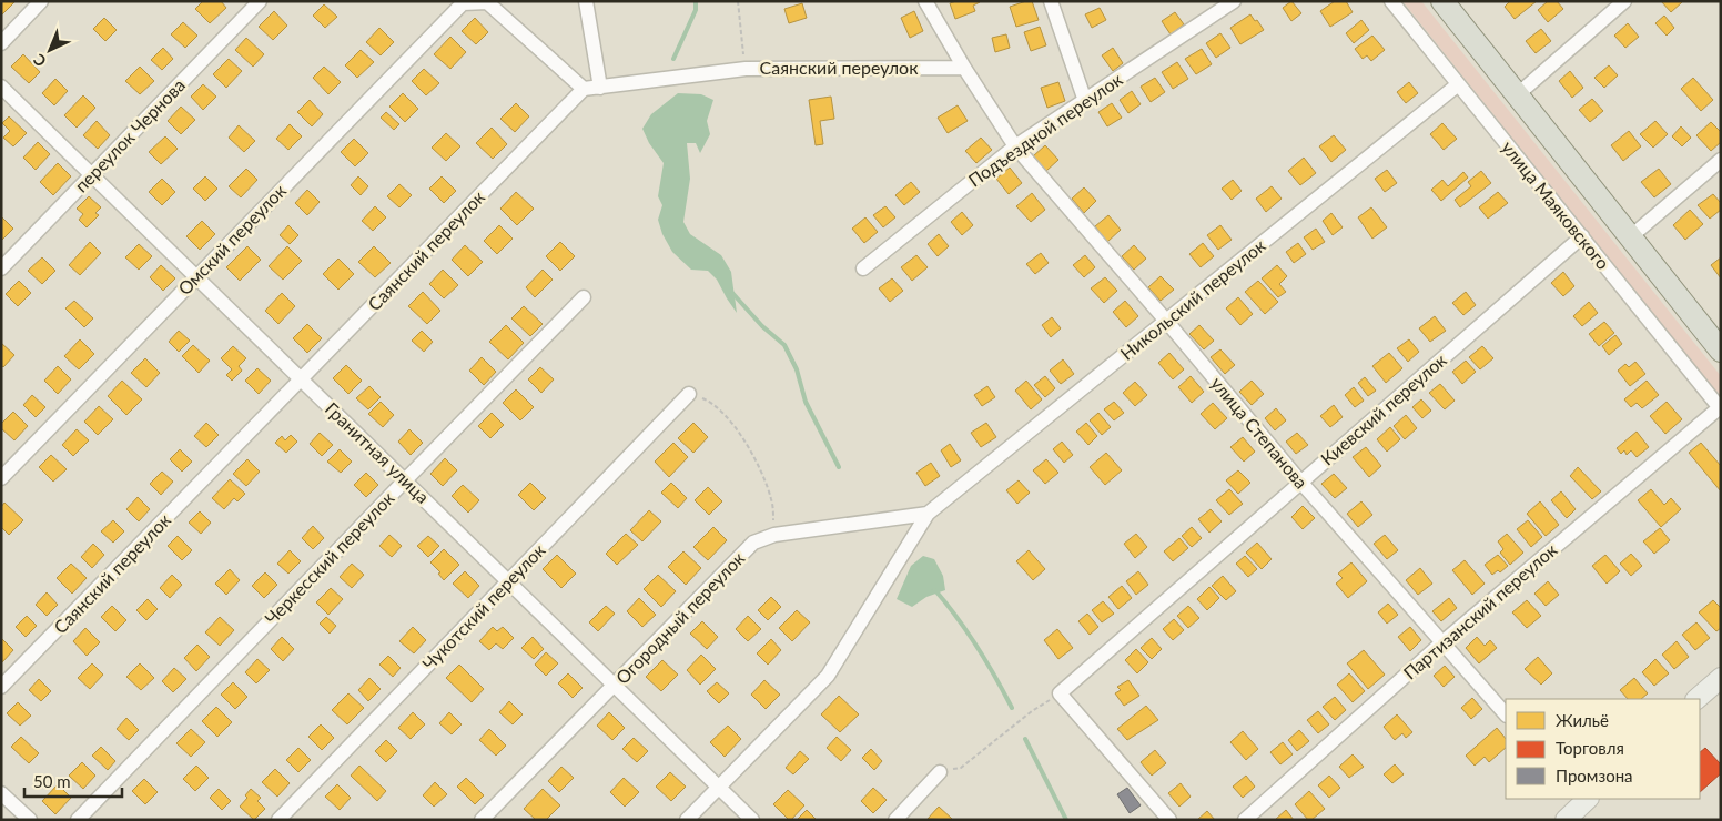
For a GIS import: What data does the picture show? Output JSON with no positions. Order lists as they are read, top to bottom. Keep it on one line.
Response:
{"streets":{"main road":["улица Маяковского"],"street":["Саянский переулок","Подъездной переулок","переулок Чернова","Омский переулок","Никольский переулок","Киевский переулок","улица Степанова","Гранитная улица","Черкесский переулок","Чукотский переулок","Партизанский переулок","Огородный переулок"]},"crossings":[["Саянский переулок","Омский переулок"],["Саянский переулок","улица Степанова"],["Саянский переулок","Гранитная улица"],["Подъездной переулок","улица Степанова"],["переулок Чернова","Гранитная улица"],["улица Маяковского","Никольский переулок"],["улица Маяковского","Киевский переулок"],["улица Маяковского","Партизанский переулок"],["Омский переулок","Гранитная улица"],["Никольский переулок","улица Степанова"],["Никольский переулок","Огородный переулок"],["Киевский переулок","улица Степанова"],["улица Степанова","Партизанский переулок"],["Гранитная улица","Черкесский переулок"],["Гранитная улица","Чукотский переулок"],["Гранитная улица","Огородный переулок"]],"legend":["Жильё","Торговля","Промзона"],"scale_bar":"50 m","north":"bottom left"}
